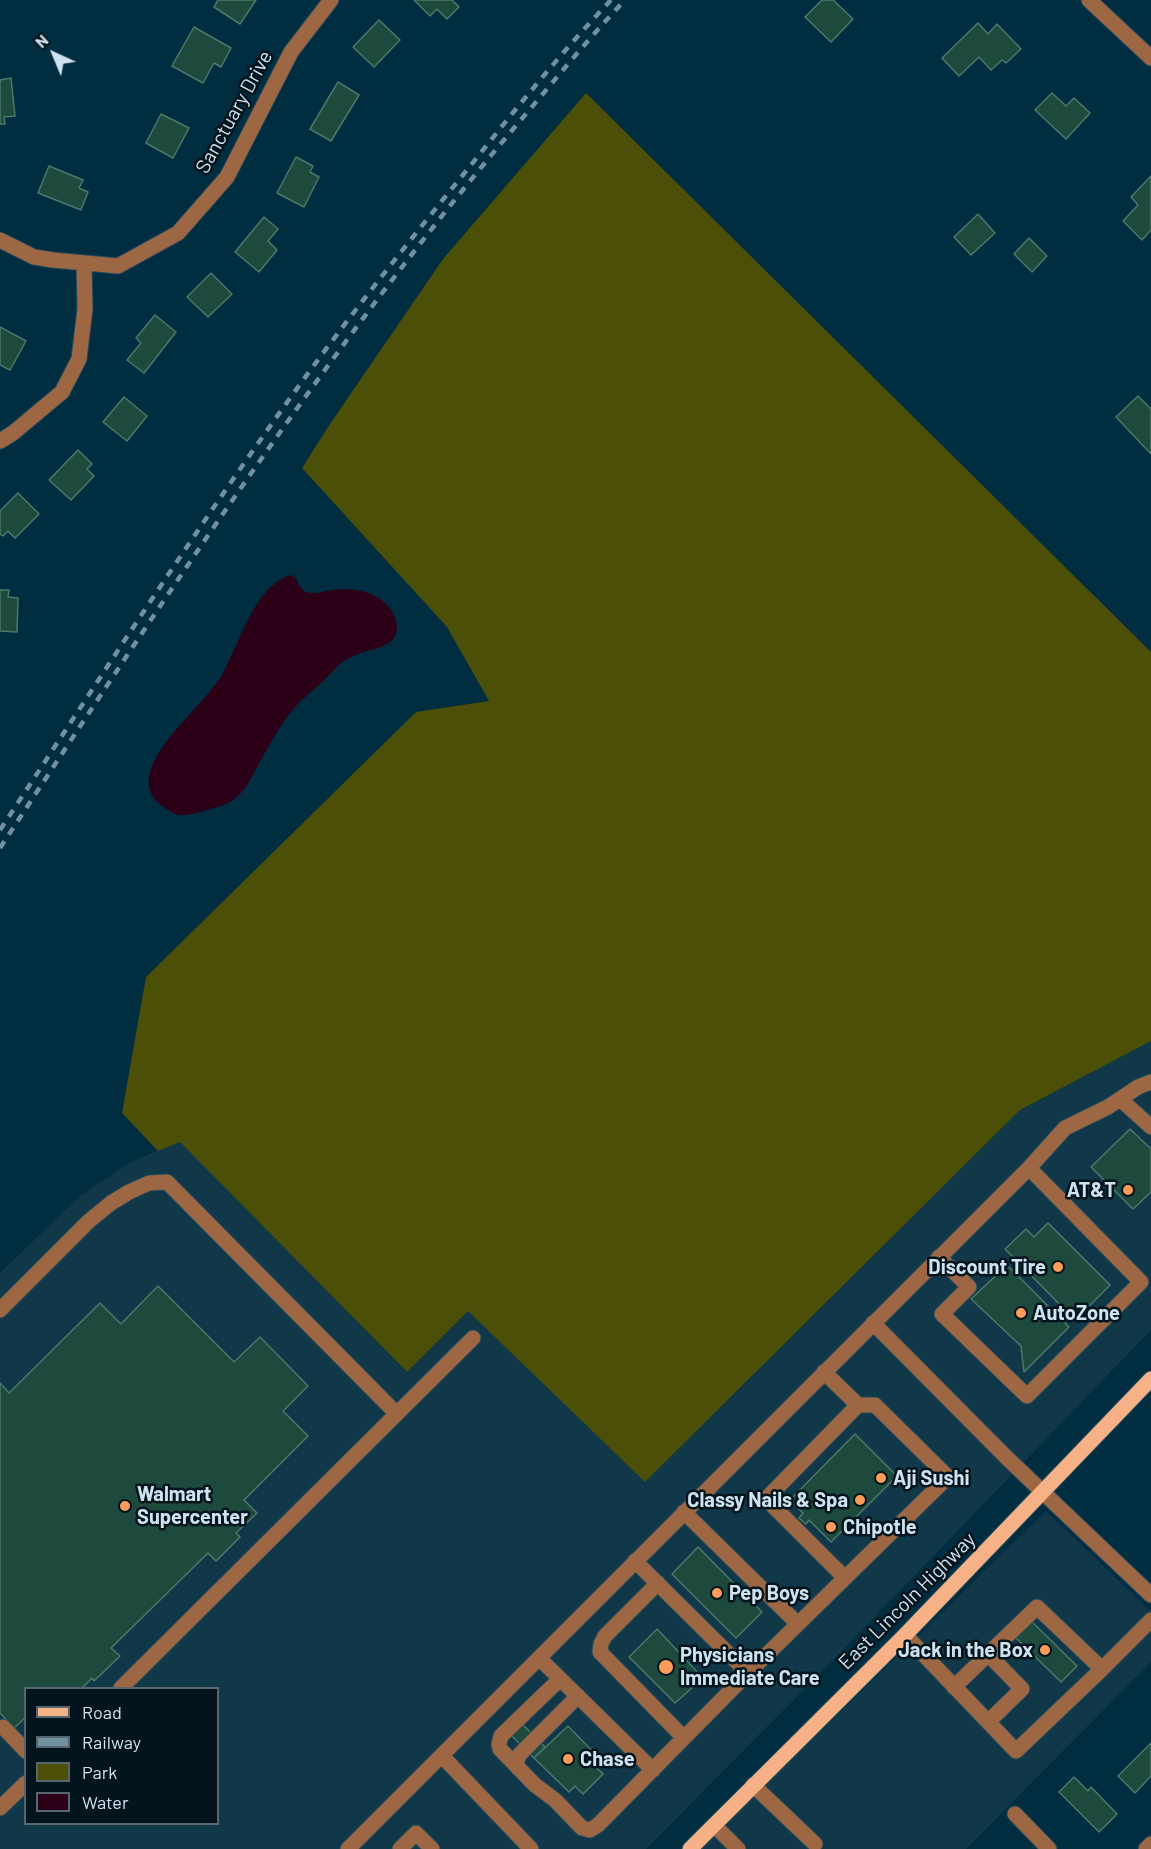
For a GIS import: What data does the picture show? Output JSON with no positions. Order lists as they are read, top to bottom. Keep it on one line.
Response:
{"streets":{"main road":["East Lincoln Highway"],"street":["Sanctuary Drive"]},"places":["AT&T","Discount Tire","AutoZone","Aji Sushi","Classy Nails & Spa","Walmart Supercenter","Chipotle","Pep Boys","Jack in the Box","Physicians Immediate Care","Chase"],"legend":["Road","Railway","Park","Water"],"north":"top left"}
